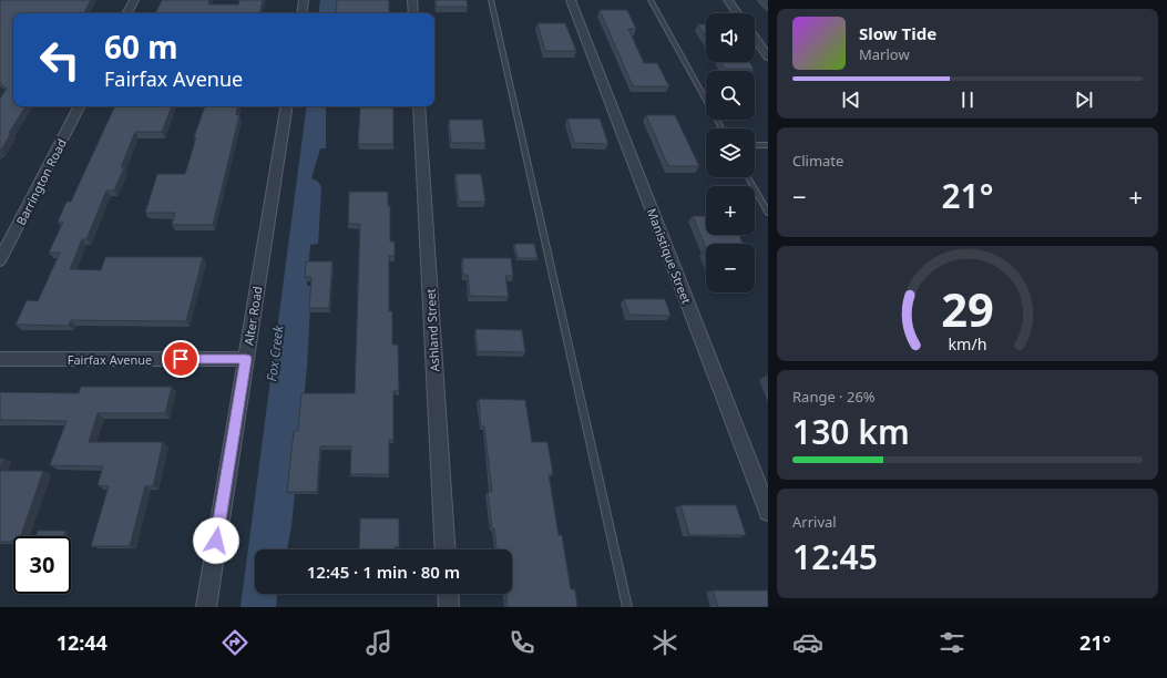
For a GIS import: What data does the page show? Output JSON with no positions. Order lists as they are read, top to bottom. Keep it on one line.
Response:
{"streets":{"street":["Barrington Road","Manistique Street","Alter Road","Ashland Street","Fairfax Avenue"]},"crossings":[["Alter Road","Fairfax Avenue"]],"water":["Fox Creek"],"page":{"map_buttons":["+","−"],"turn":["60 m","Fairfax Avenue"],"song":["Slow Tide","Marlow"],"tile":["Climate",["Range · 26%","130 km"],["Arrival","12:45"]],"heat":["−","21°","+"],"limit":"30","trip":"12:45 · 1 min · 80 m","tabs":["12:44","21°"],"gauge":["29","km/h"]}}
